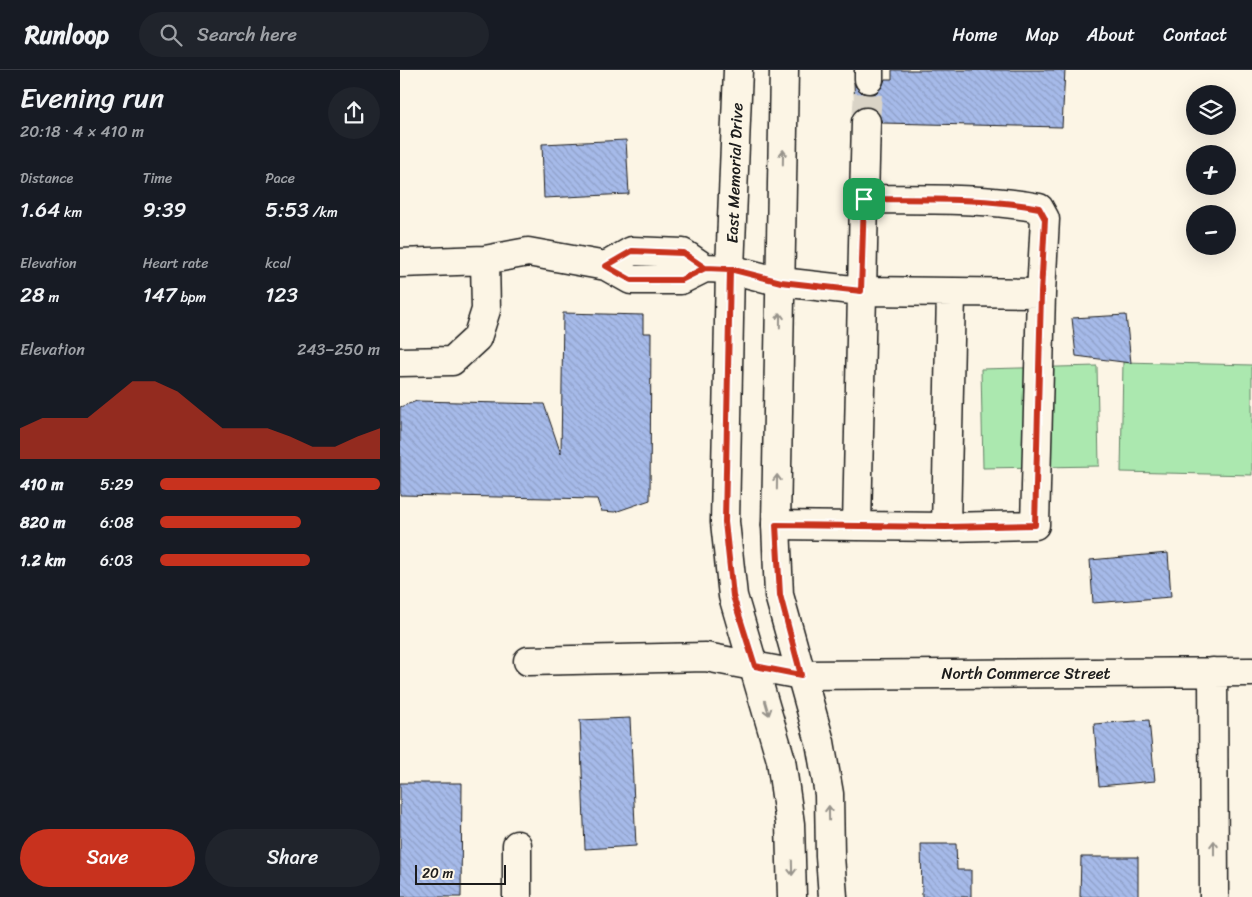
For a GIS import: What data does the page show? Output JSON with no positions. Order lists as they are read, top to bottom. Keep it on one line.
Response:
{"streets":{"main road":["East Memorial Drive","North Commerce Street"]},"crossings":[["East Memorial Drive","North Commerce Street"]],"scale_bar":"20 m","page":{"header":"Runloop","search":"Search here","nav":["Home","Map","About","Contact"],"heading":["Evening run","20:18 · 4 × 410 m"],"map_buttons":["+","−"],"stats":[["Distance","1.64 km"],["Time","9:39"],["Pace","5:53 /km"],["Elevation","28 m"],["Heart rate","147 bpm"],["kcal","123"]],"chart":["Elevation","243–250 m"],"list":[{"name":"410 m","note":"5:29"},{"name":"820 m","note":"6:08"},{"name":"1.2 km","note":"6:03"}],"buttons":["Save","Share"],"scale":"20 m"}}
